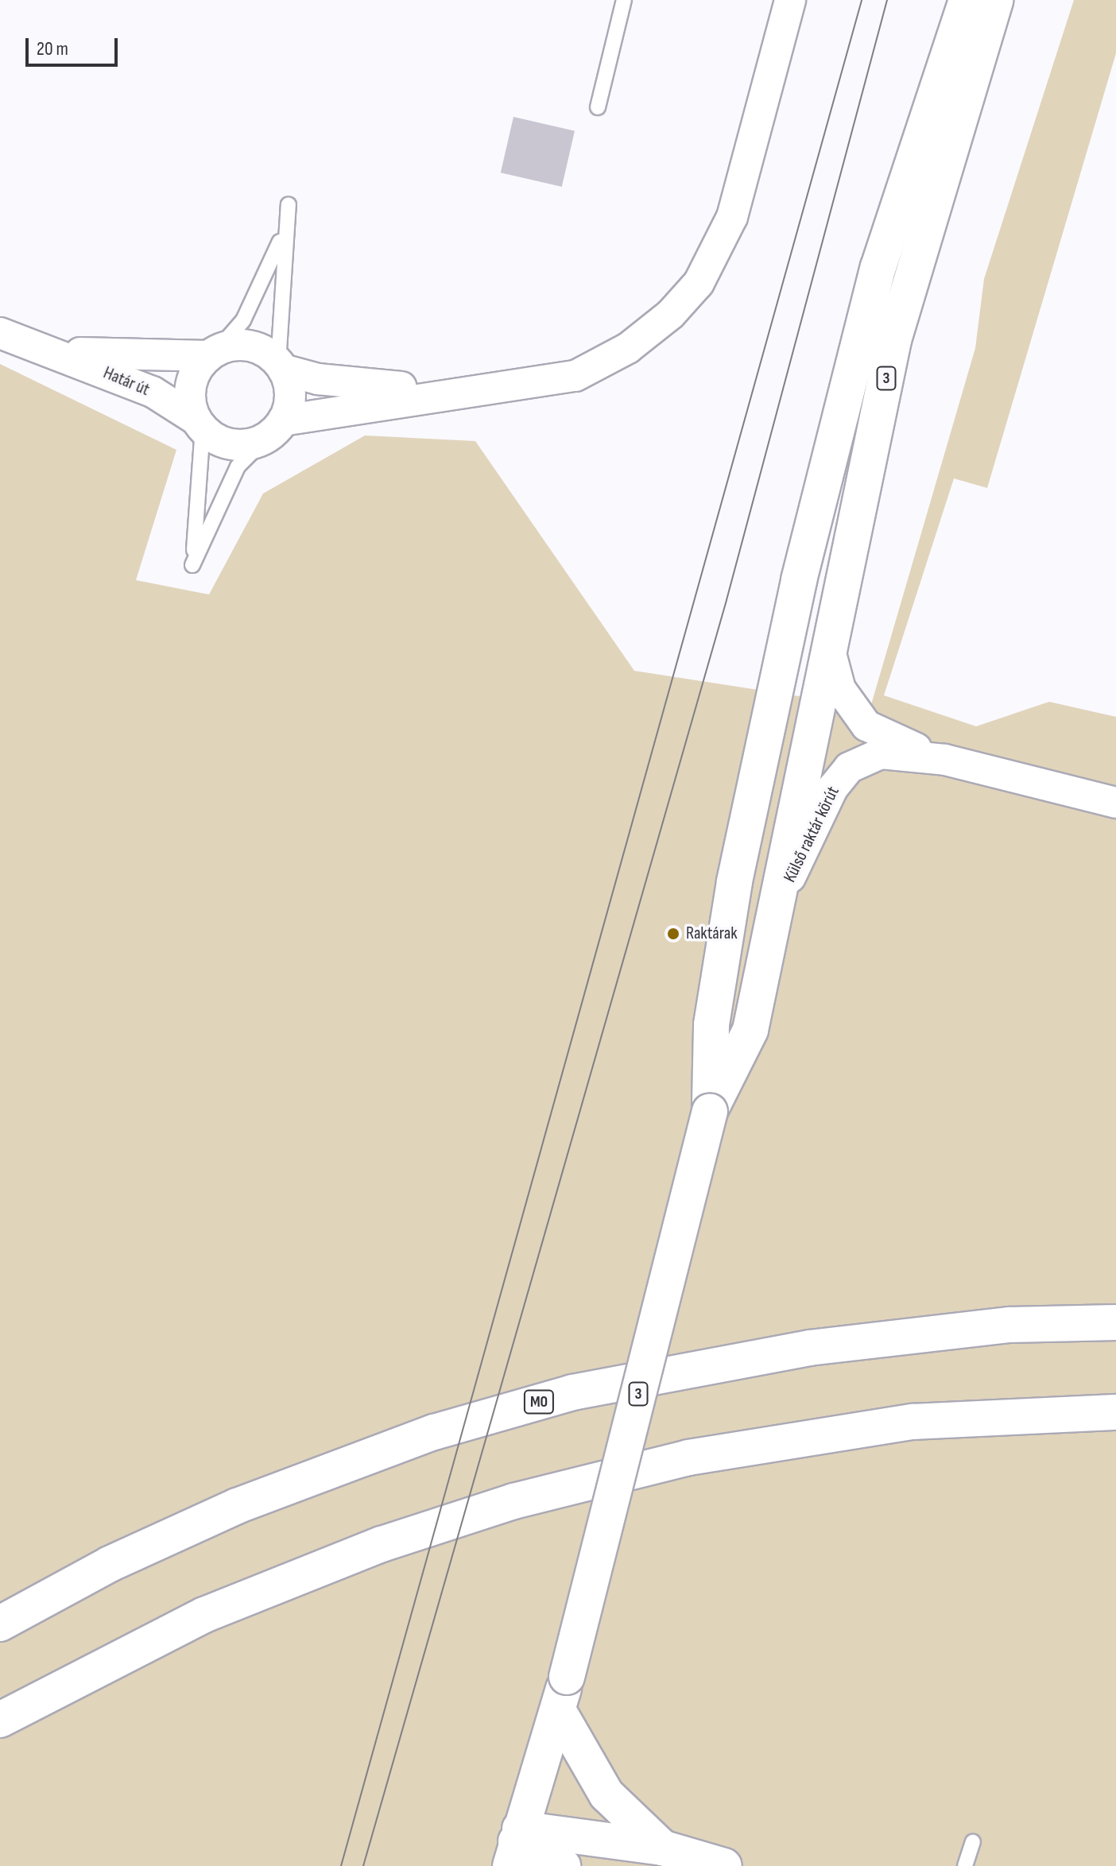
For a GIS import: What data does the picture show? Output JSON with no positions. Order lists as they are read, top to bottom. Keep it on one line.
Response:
{"streets":{"main road":["3","M0"],"street":["Határ út","Külső raktár körút"]},"crossings":[["3","Külső raktár körút"]],"places":["Raktárak"],"scale_bar":"20 m"}
